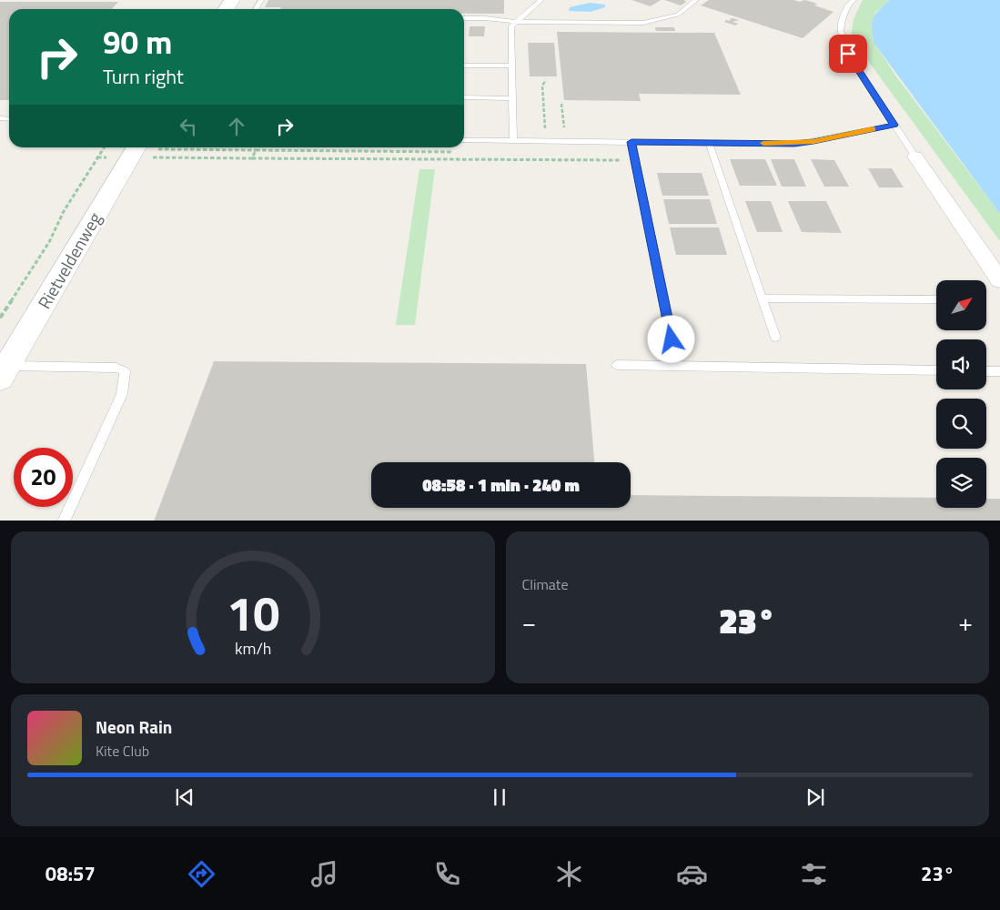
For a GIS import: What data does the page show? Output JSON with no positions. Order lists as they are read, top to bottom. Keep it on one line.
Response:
{"streets":{"street":["Rietveldenweg"]},"north":"top right","page":{"turn":["90 m","Turn right"],"limit":"20","trip":"08:58 · 1 min · 240 m","tile":"Climate","heat":["−","23°","+"],"song":["Neon Rain","Kite Club"],"tabs":["08:57","23°"],"gauge":["10","km/h"]}}
